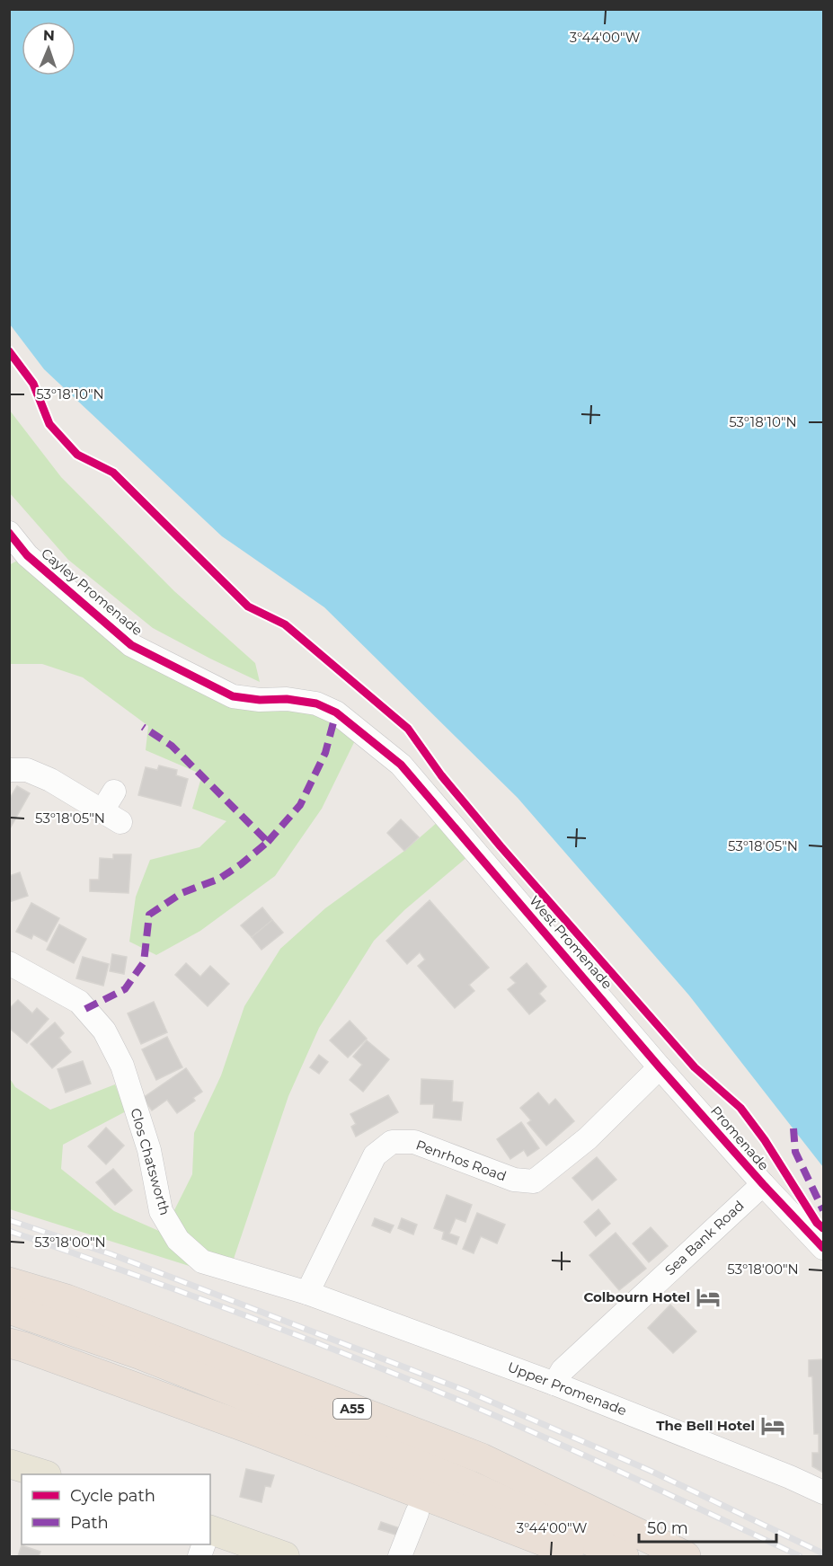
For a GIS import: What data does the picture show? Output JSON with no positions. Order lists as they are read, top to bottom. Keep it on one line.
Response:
{"streets":{"highway":["A55"],"street":["Cayley Promenade","West Promenade","Promenade","Penrhos Road","Clos Chatsworth","Sea Bank Road","Upper Promenade"]},"crossings":[["Cayley Promenade","West Promenade"],["West Promenade","Promenade"],["West Promenade","Penrhos Road"],["Promenade","Penrhos Road"],["Promenade","Sea Bank Road"],["Penrhos Road","Clos Chatsworth"],["Penrhos Road","Upper Promenade"],["Clos Chatsworth","Upper Promenade"],["Sea Bank Road","Upper Promenade"]],"places":{"hotel":["Colbourn Hotel","The Bell Hotel"]},"legend":["Cycle path","Path"],"scale_bar":"50 m","north":"top","coordinates":["3°44'00\"W","53°18'10\"N","53°18'05\"N","53°18'00\"N"]}
